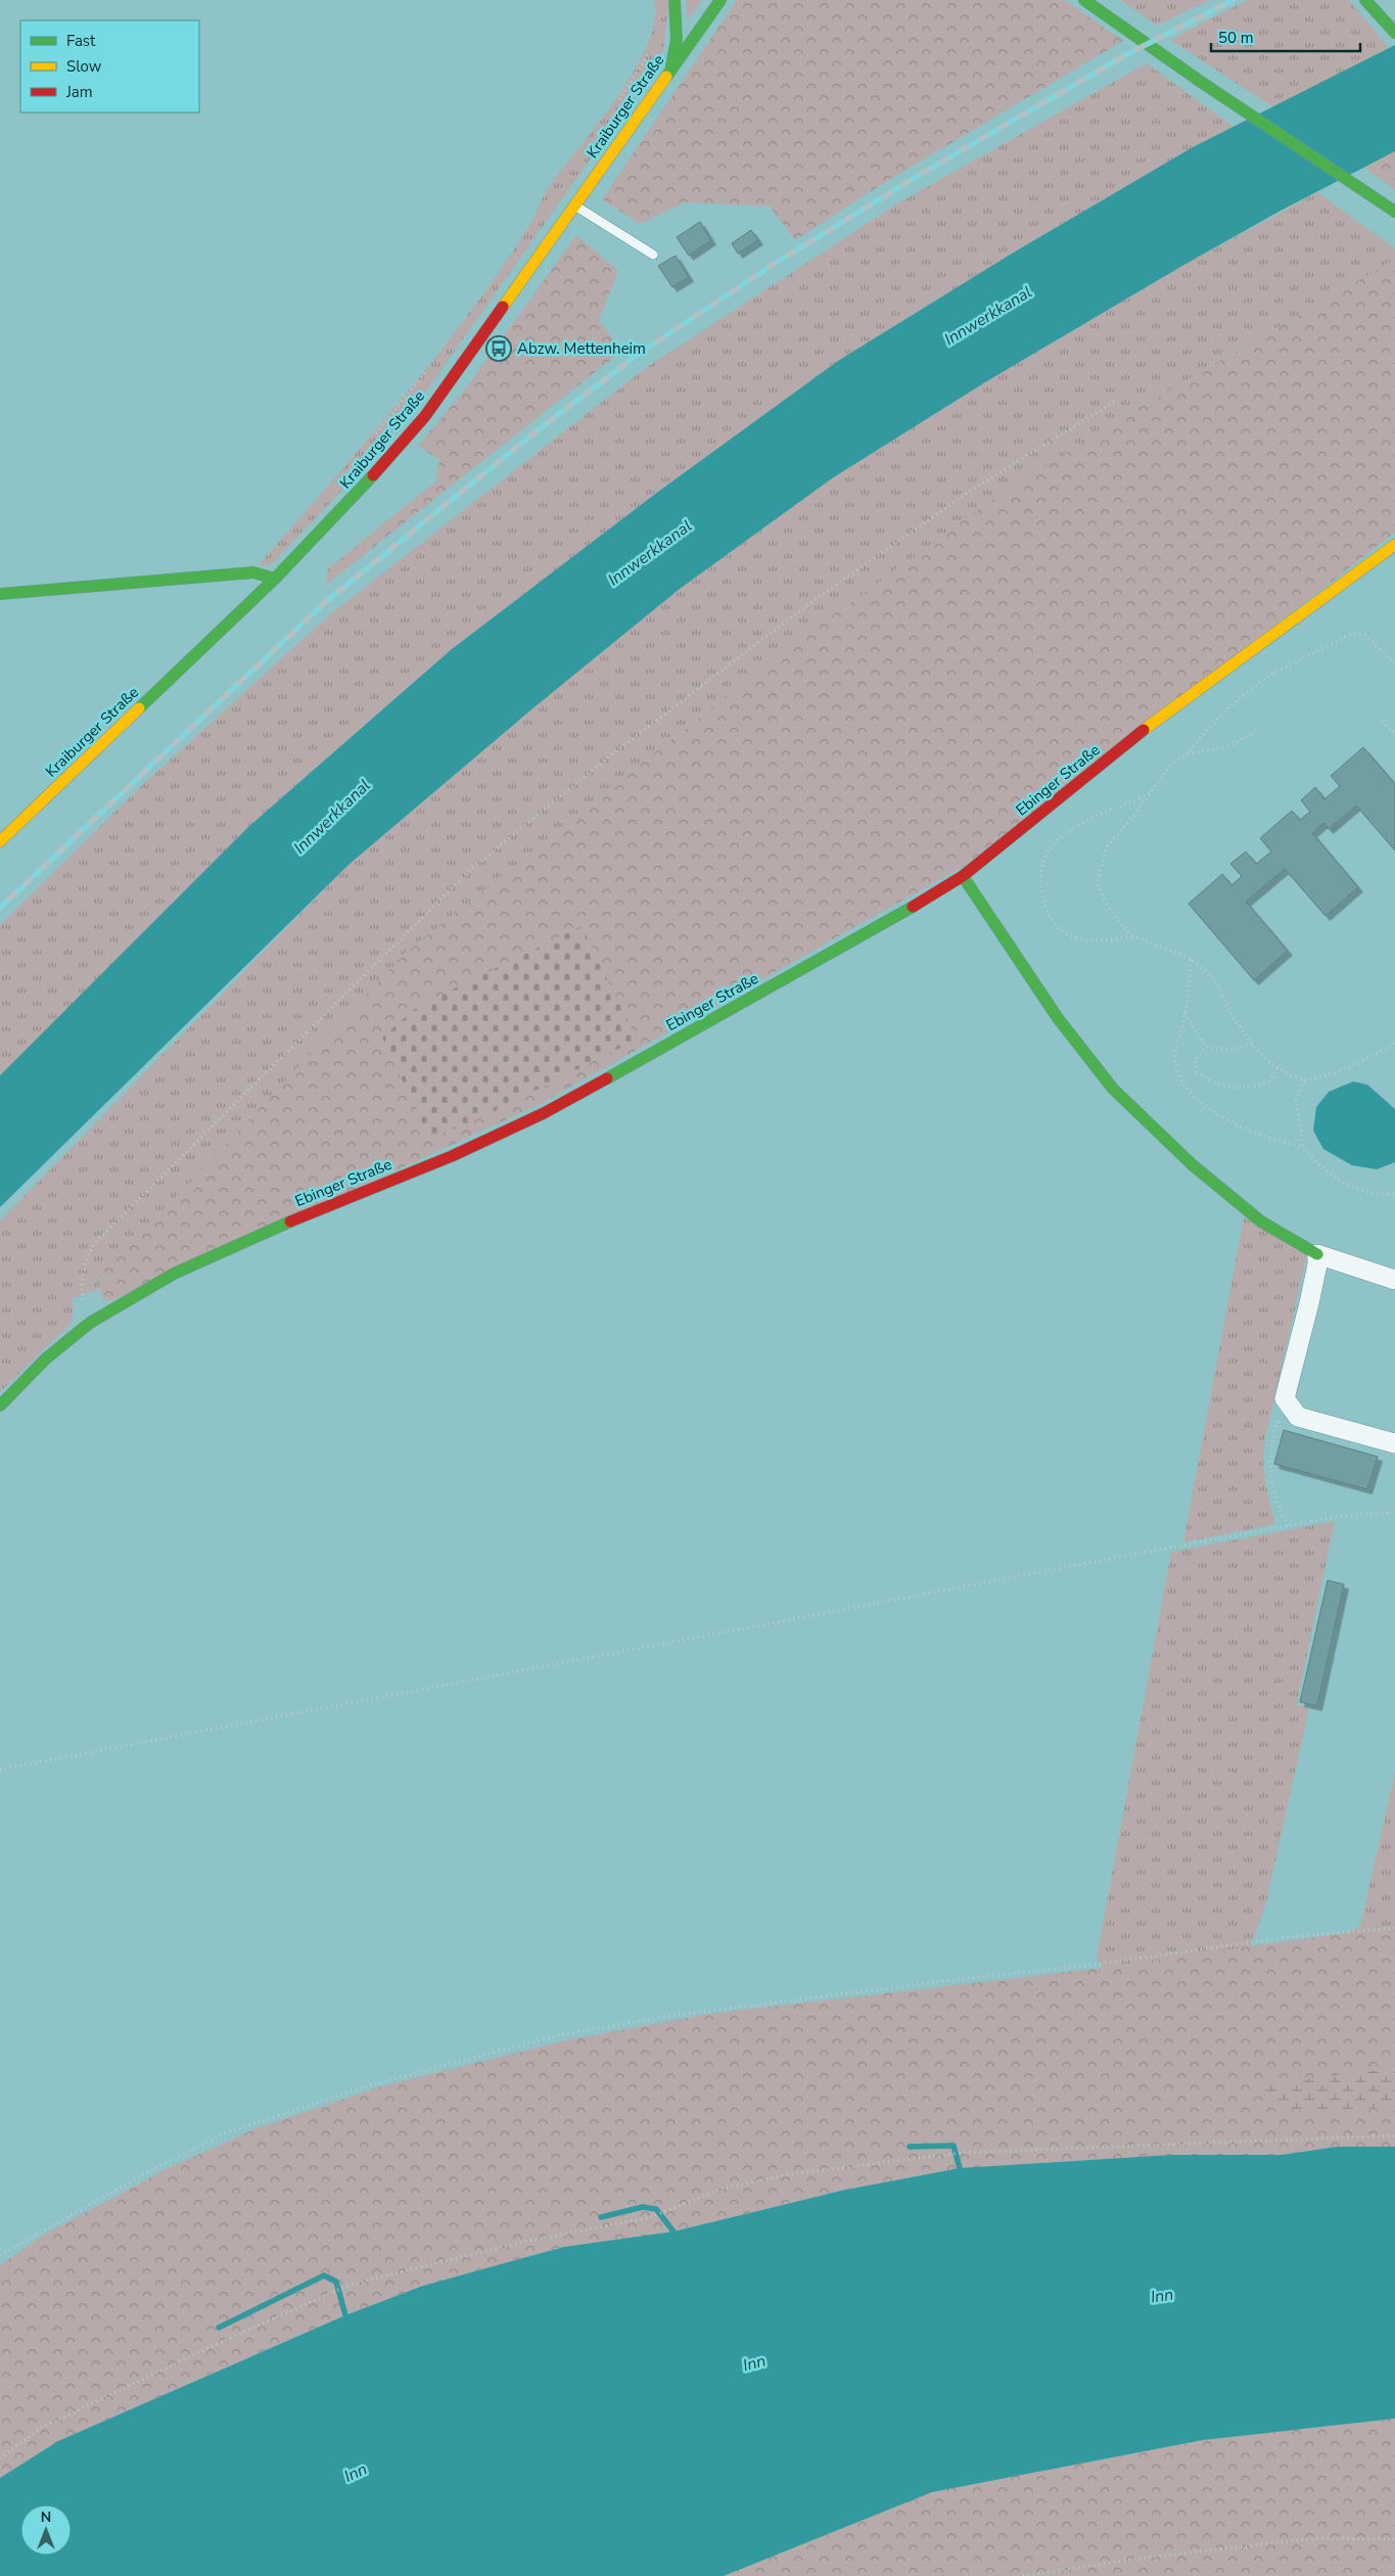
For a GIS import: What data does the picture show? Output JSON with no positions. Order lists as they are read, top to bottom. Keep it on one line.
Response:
{"streets":{"street":["Kraiburger Straße","Ebinger Straße"]},"water":["Innwerkkanal","Inn"],"places":{"bus stop":["Abzw. Mettenheim"]},"legend":["Fast","Slow","Jam"],"scale_bar":"50 m","north":"top"}
